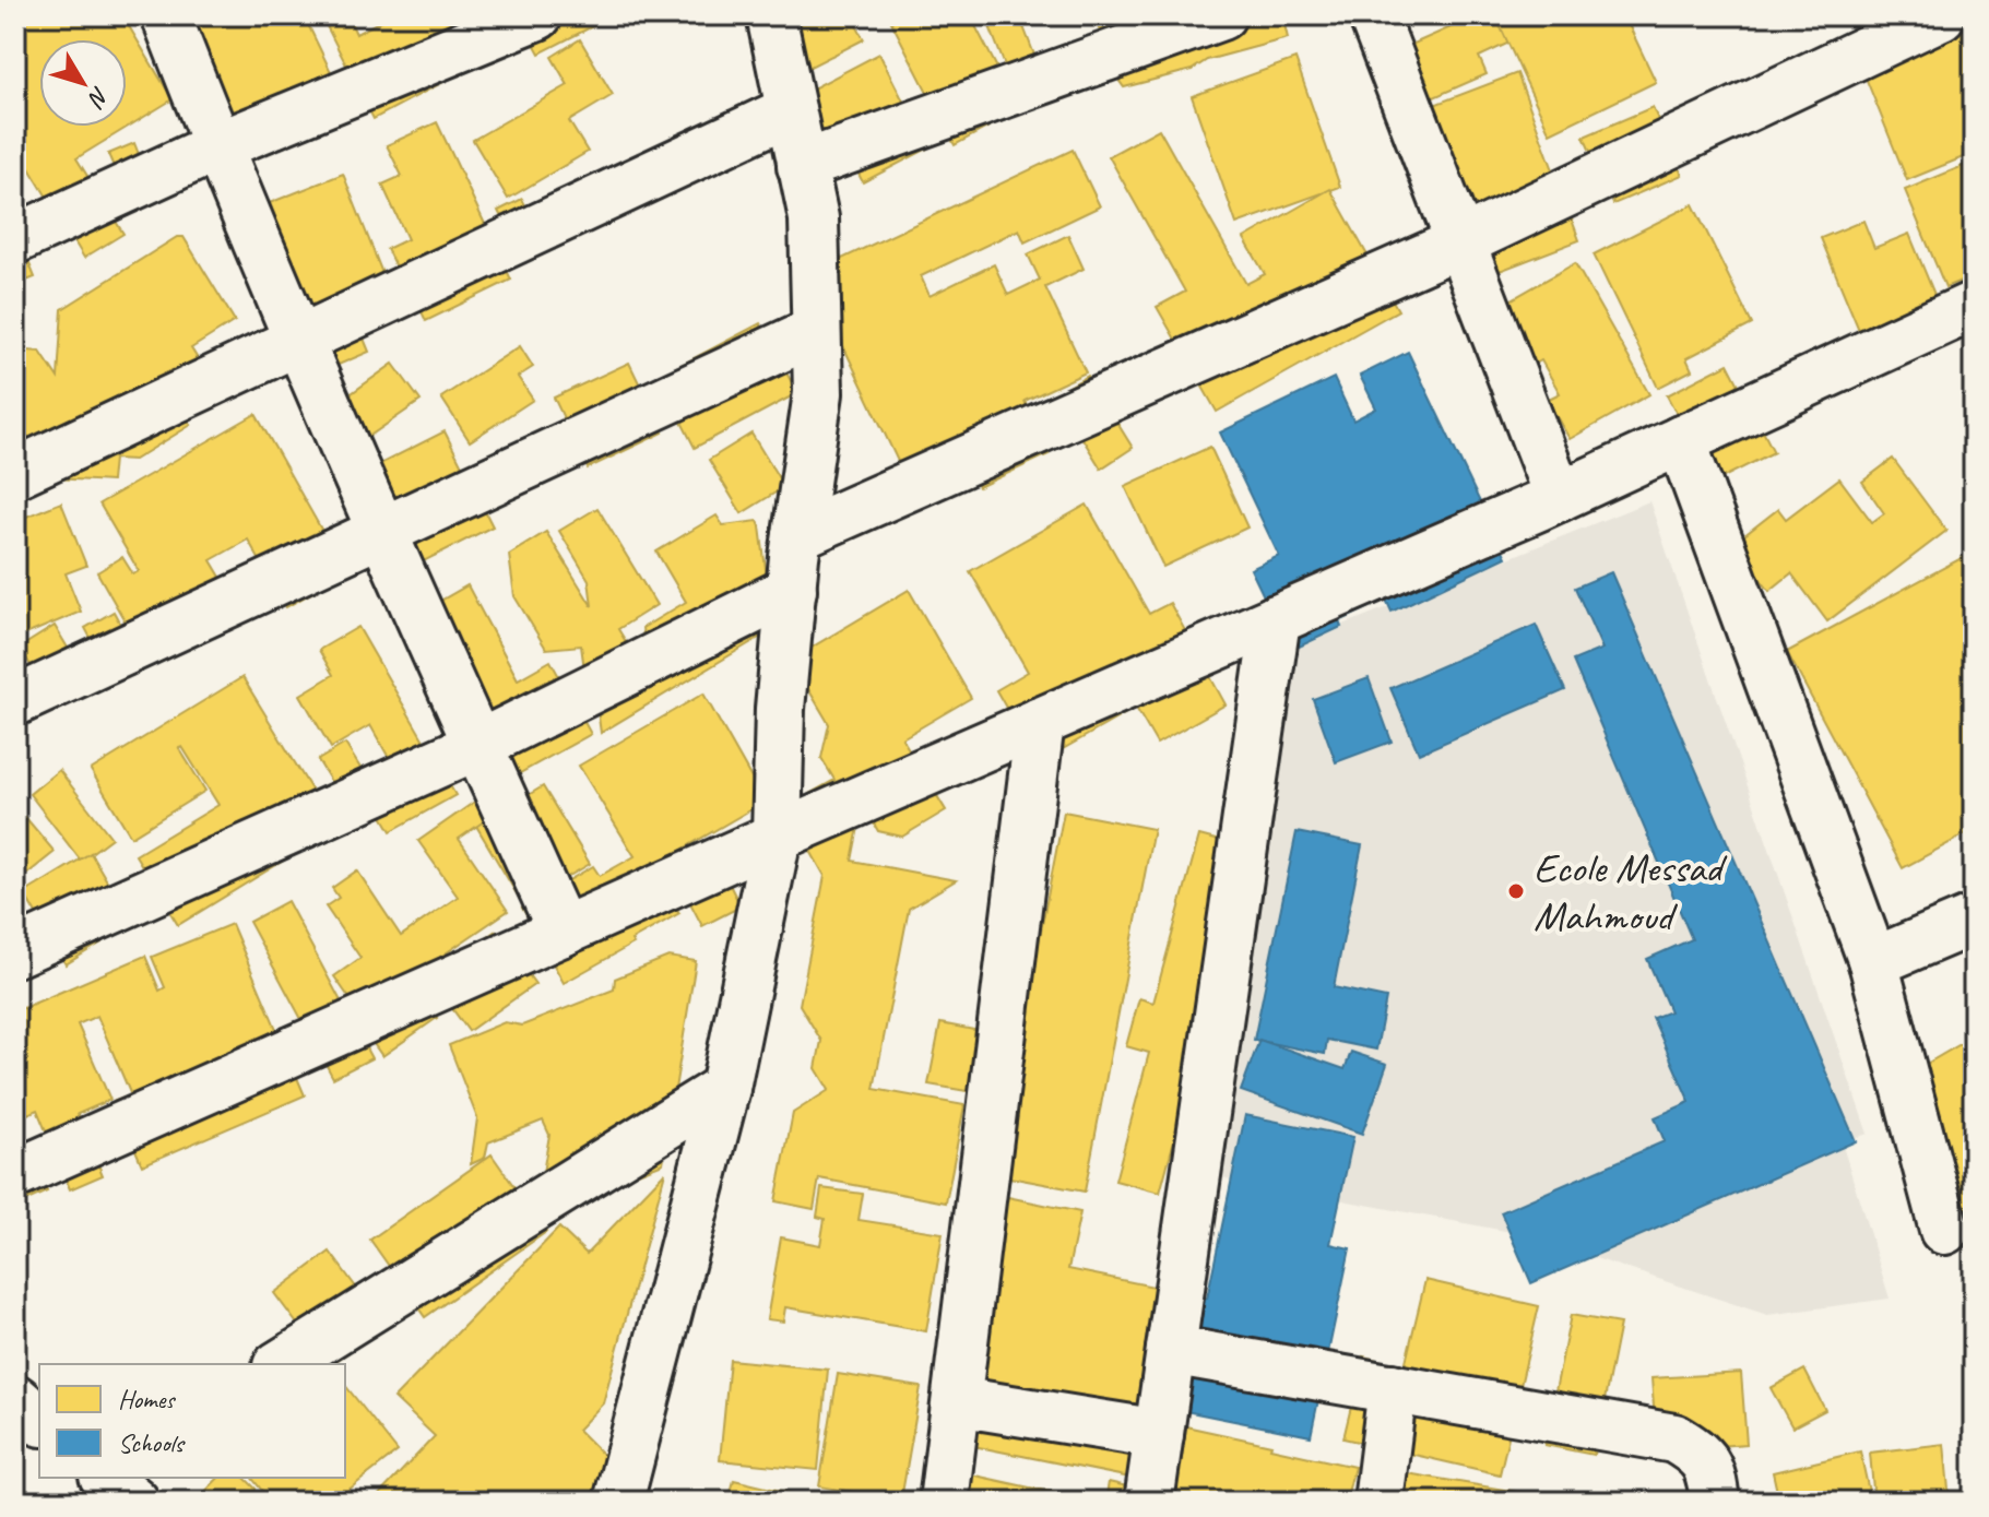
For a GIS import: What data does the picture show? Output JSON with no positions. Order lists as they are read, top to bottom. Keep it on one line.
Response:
{"places":["Ecole Messad Mahmoud"],"legend":["Homes","Schools"],"north":"bottom right"}
